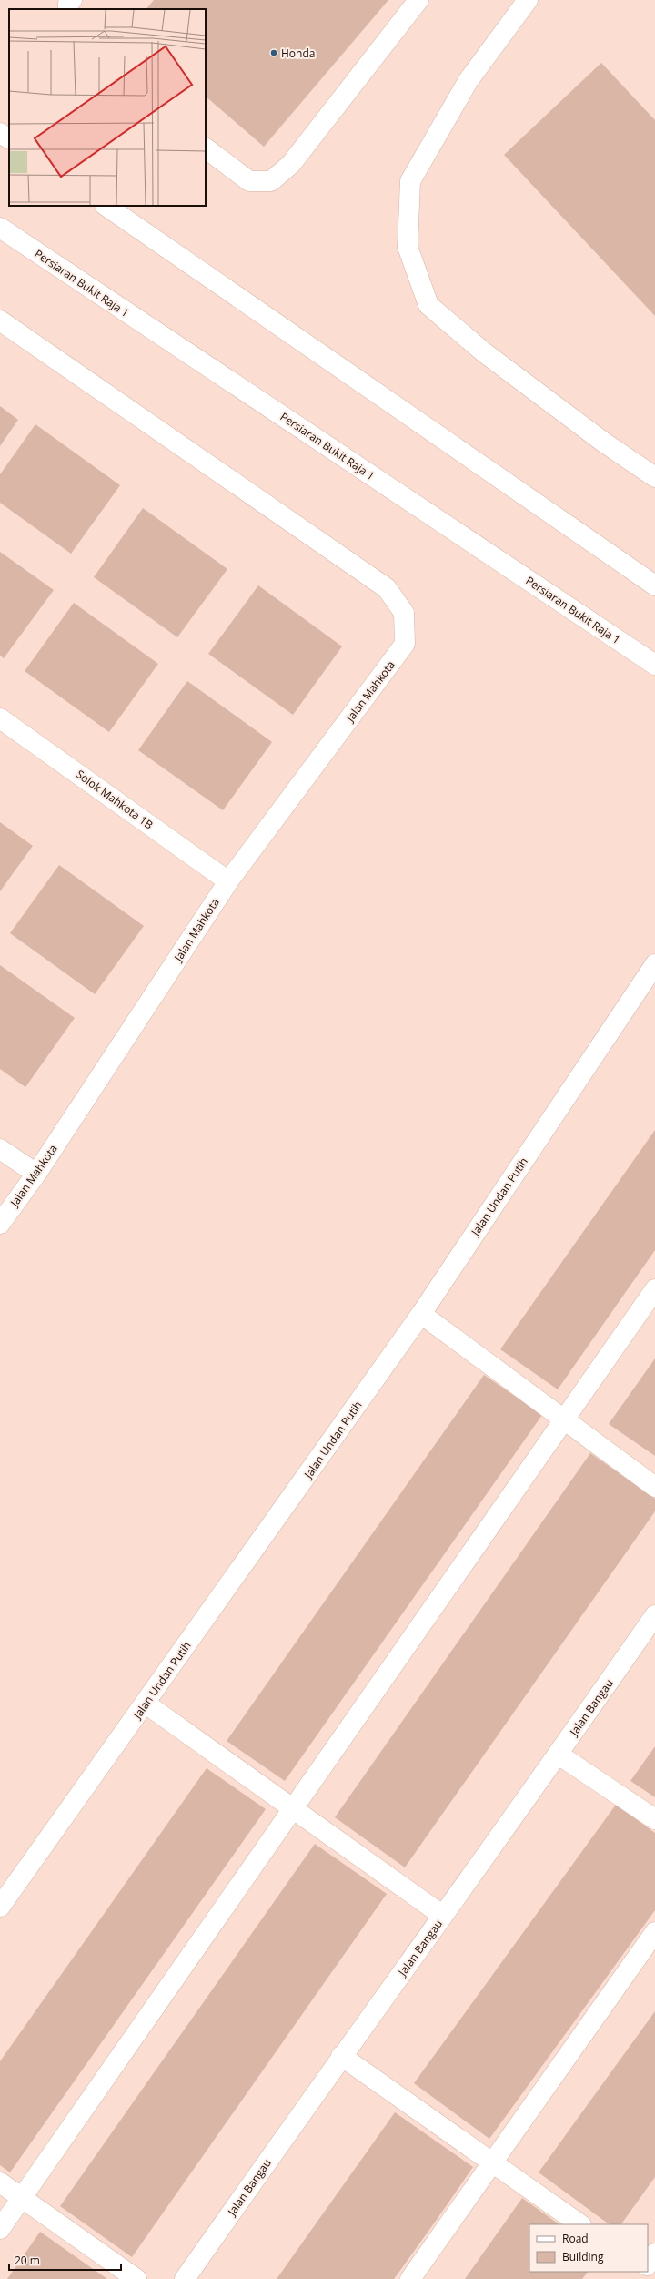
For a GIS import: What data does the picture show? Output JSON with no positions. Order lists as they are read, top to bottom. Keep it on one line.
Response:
{"streets":{"street":["Persiaran Bukit Raja 1","Jalan Mahkota","Solok Mahkota 1B","Jalan Undan Putih","Jalan Bangau"]},"crossings":[["Jalan Mahkota","Solok Mahkota 1B"]],"places":["Honda"],"legend":["Road","Building"],"scale_bar":"20 m"}
